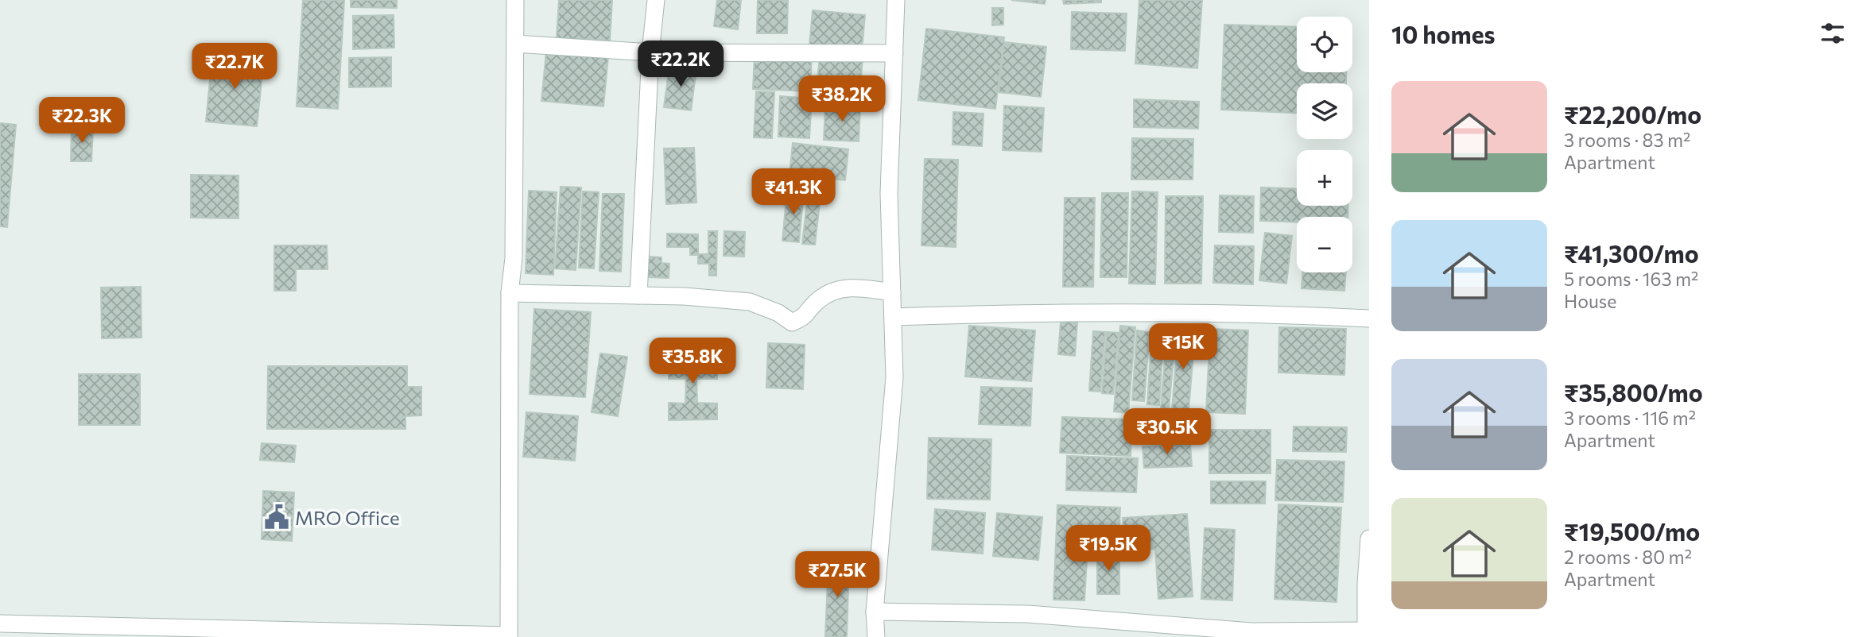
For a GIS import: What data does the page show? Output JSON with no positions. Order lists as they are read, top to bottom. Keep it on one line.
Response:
{"places":{"public building":["MRO Office"]},"page":{"heading":"10 homes","map_buttons":["+","−"],"price":["₹22.2K","₹22.7K","₹38.2K","₹22.3K","₹41.3K","₹15K","₹35.8K","₹30.5K","₹19.5K","₹27.5K"],"list":[{"name":"₹22,200/mo","note":"3 rooms · 83 m² · Apartment"},{"name":"₹41,300/mo","note":"5 rooms · 163 m² · House"},{"name":"₹35,800/mo","note":"3 rooms · 116 m² · Apartment"},{"name":"₹19,500/mo","note":"2 rooms · 80 m² · Apartment"}]}}
